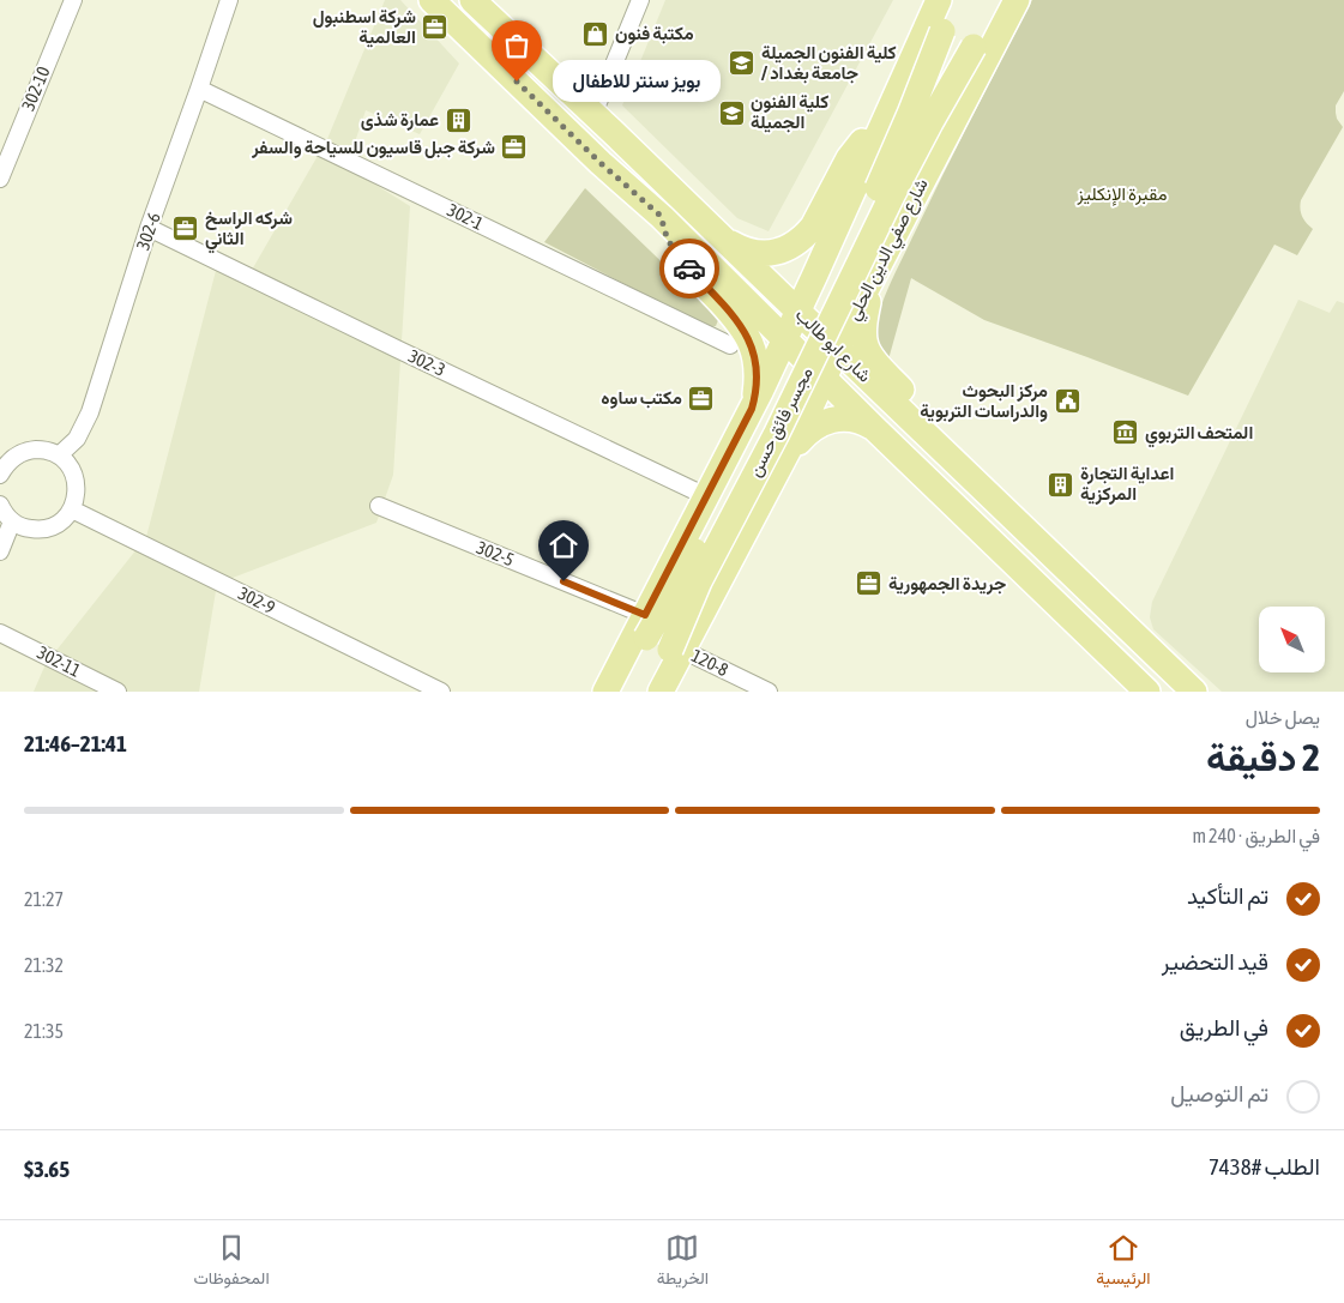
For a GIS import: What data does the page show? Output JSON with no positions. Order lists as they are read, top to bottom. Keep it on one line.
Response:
{"streets":{"main road":["شارع صفي الدين الحلي","شارع ابو طالب","مجسر فائق حسن"],"street":["302-10","302-1","302-6","302-3","302-5","302-9","302-11","120-8"]},"crossings":[["302-1","302-6"],["302-6","302-3"],["شارع صفي الدين الحلي","شارع ابو طالب"],["شارع صفي الدين الحلي","مجسر فائق حسن"],["شارع صفي الدين الحلي","120-8"],["مجسر فائق حسن","302-5"],["مجسر فائق حسن","120-8"]],"parks":["مقبرة الإنكليز"],"places":{"office":["شركة اسطنبول العالمية","شركة جبل قاسيون للسياحة والسفر","شركه الراسخ الثاني","مكتب ساوه","جريدة الجمهورية"],"shop":["مكتبة فنون"],"school or university":["كلية الفنون الجميلة / جامعة بغداد","كلية الفنون الجميلة"],"other":["بويز سنتر للاطفال"],"building":["عمارة شذى","اعداية التجارة المركزية"],"public building":["مركز البحوث والدراسات التربوية"],"museum":["المتحف التربوي"]},"north":"top left","page":{"bubble":"بويز سنتر للاطفال","heading":["2 دقيقة","يصل خلال","21:41–21:46"],"panel":["الطلب #7438","$3.65"],"bar":"في الطريق · 240 m","list":[["تم التأكيد","21:27"],["قيد التحضير","21:32"],["في الطريق","21:35"],"تم التوصيل"],"tabs":["الرئيسية","الخريطة","المحفوظات"]}}
